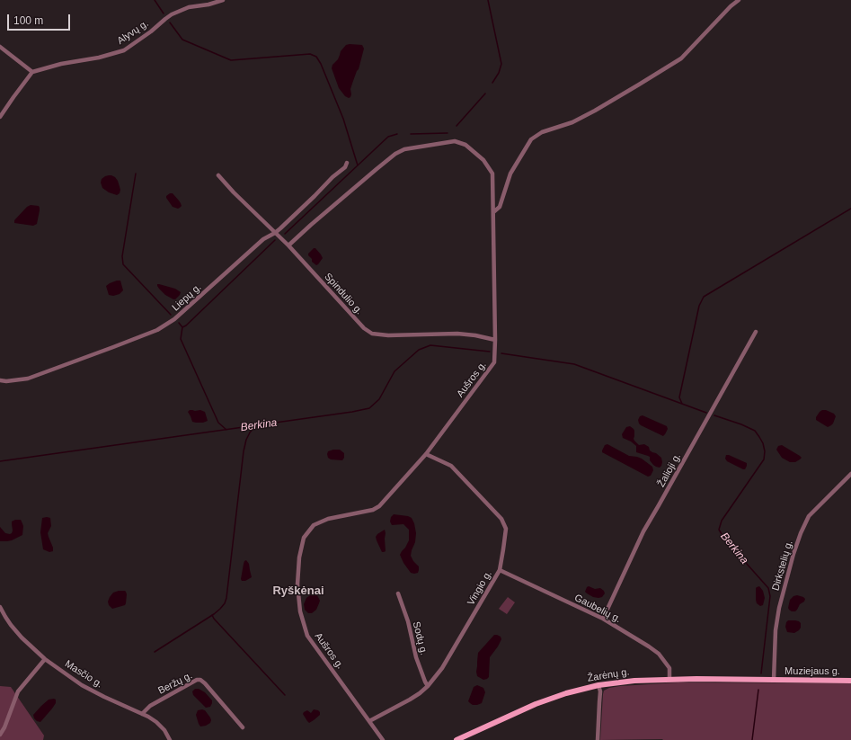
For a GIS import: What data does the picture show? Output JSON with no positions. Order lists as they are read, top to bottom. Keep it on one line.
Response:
{"streets":{"main road":["Muziejaus g.","Žarėnų g."],"street":["Alyvų g.","Spindulio g.","Liepų g.","Aušros g.","Žalioji g.","Dirkstelių g.","Vingio g.","Gaubelių g.","Sodų g.","Masčio g.","Beržų g."]},"crossings":[["Spindulio g.","Liepų g."],["Spindulio g.","Aušros g."],["Aušros g.","Vingio g."],["Žalioji g.","Gaubelių g."],["Dirkstelių g.","Muziejaus g."],["Dirkstelių g.","Žarėnų g."],["Vingio g.","Gaubelių g."],["Vingio g.","Sodų g."],["Gaubelių g.","Žarėnų g."],["Muziejaus g.","Žarėnų g."],["Masčio g.","Beržų g."]],"districts":["Ryškėnai"],"water":["Berkina"],"scale_bar":"100 m"}
